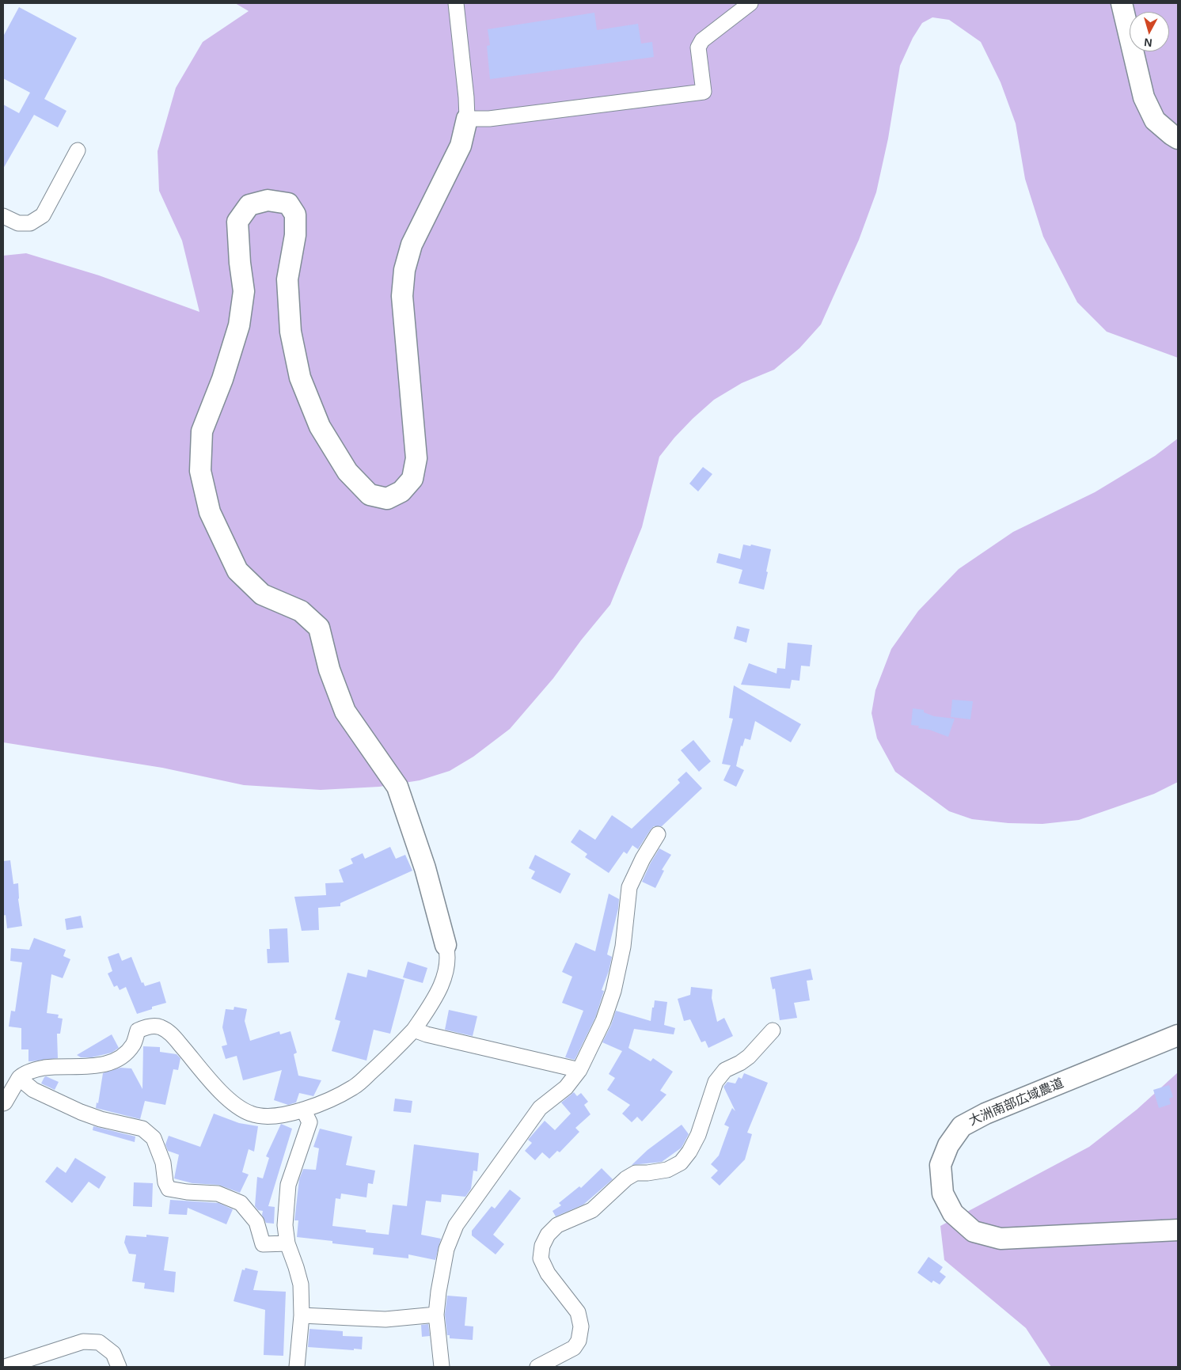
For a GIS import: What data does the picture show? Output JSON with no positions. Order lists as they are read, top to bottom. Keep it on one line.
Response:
{"streets":{"street":["大洲南部広域農道"]},"north":"bottom"}
